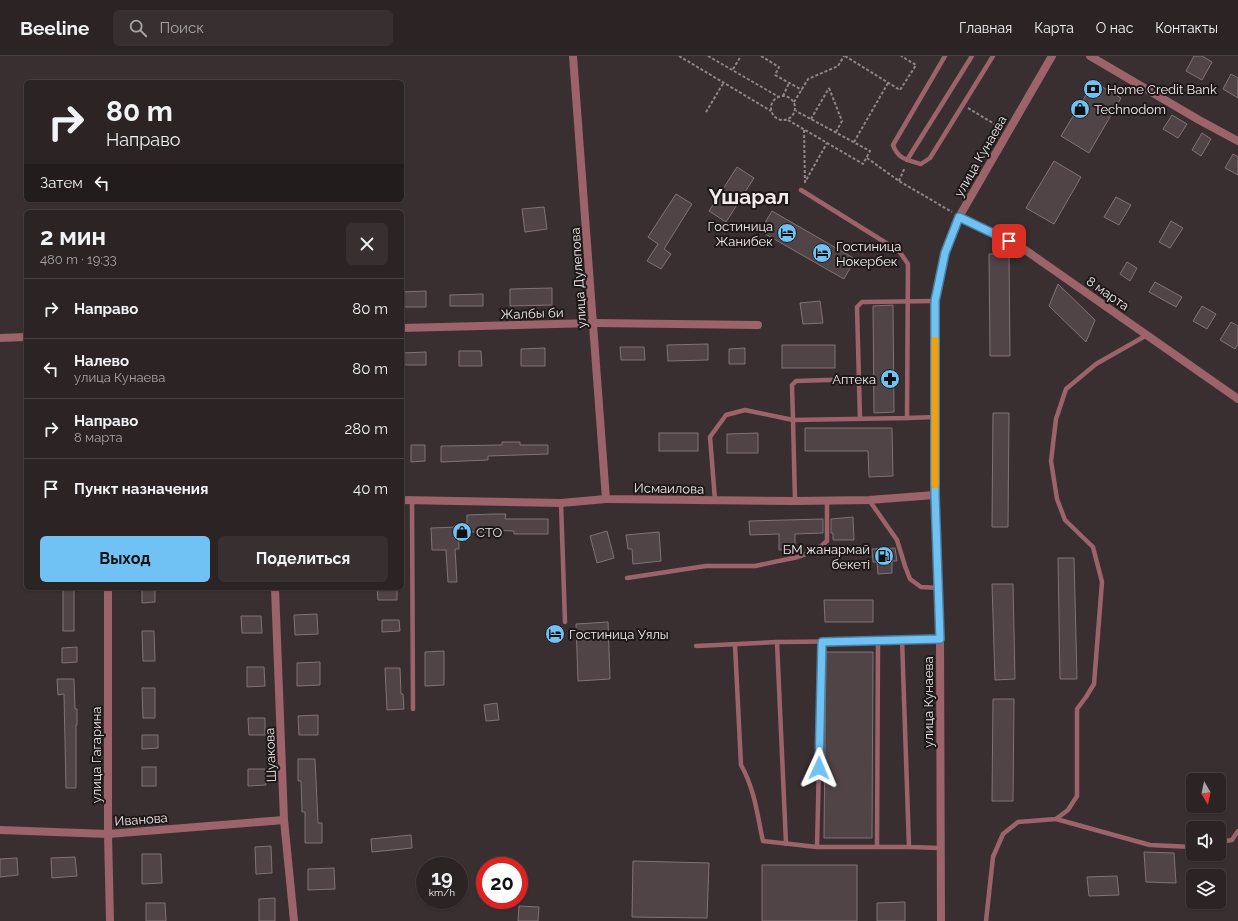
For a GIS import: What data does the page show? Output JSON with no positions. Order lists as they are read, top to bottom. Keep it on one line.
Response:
{"streets":{"street":["улица Кунаева","улица Дулепова","8 марта","Жалбы би","Исмаилова","улица Гагарина","Шуакова","Иванова"]},"crossings":[["улица Кунаева","8 марта"],["улица Кунаева","Исмаилова"],["улица Дулепова","Жалбы би"],["улица Дулепова","Исмаилова"],["улица Гагарина","Иванова"],["Шуакова","Иванова"]],"districts":["Үшарал"],"places":{"bank":["Home Credit Bank"],"shop":["Technodom","СТО"],"hotel":["Гостиница Жанибек","Гостиница Нокербек","Гостиница Уялы"],"pharmacy":["Аптека"],"fuel station":["БМ жанармай бекеті"]},"north":"bottom","page":{"header":"Beeline","search":"Поиск","nav":["Главная","Карта","О нас","Контакты"],"turn":["80 m","Направо"],"then":"Затем","heading":["2 мин","480 m · 19:33"],"list":[{"name":"Направо","value":"80 m"},{"name":"Налево","note":"улица Кунаева","value":"80 m"},{"name":"Направо","note":"8 марта","value":"280 m"},{"name":"Пункт назначения","value":"40 m"}],"buttons":["Выход","Поделиться"],"speed":"19 km/h","limit":"20"}}
